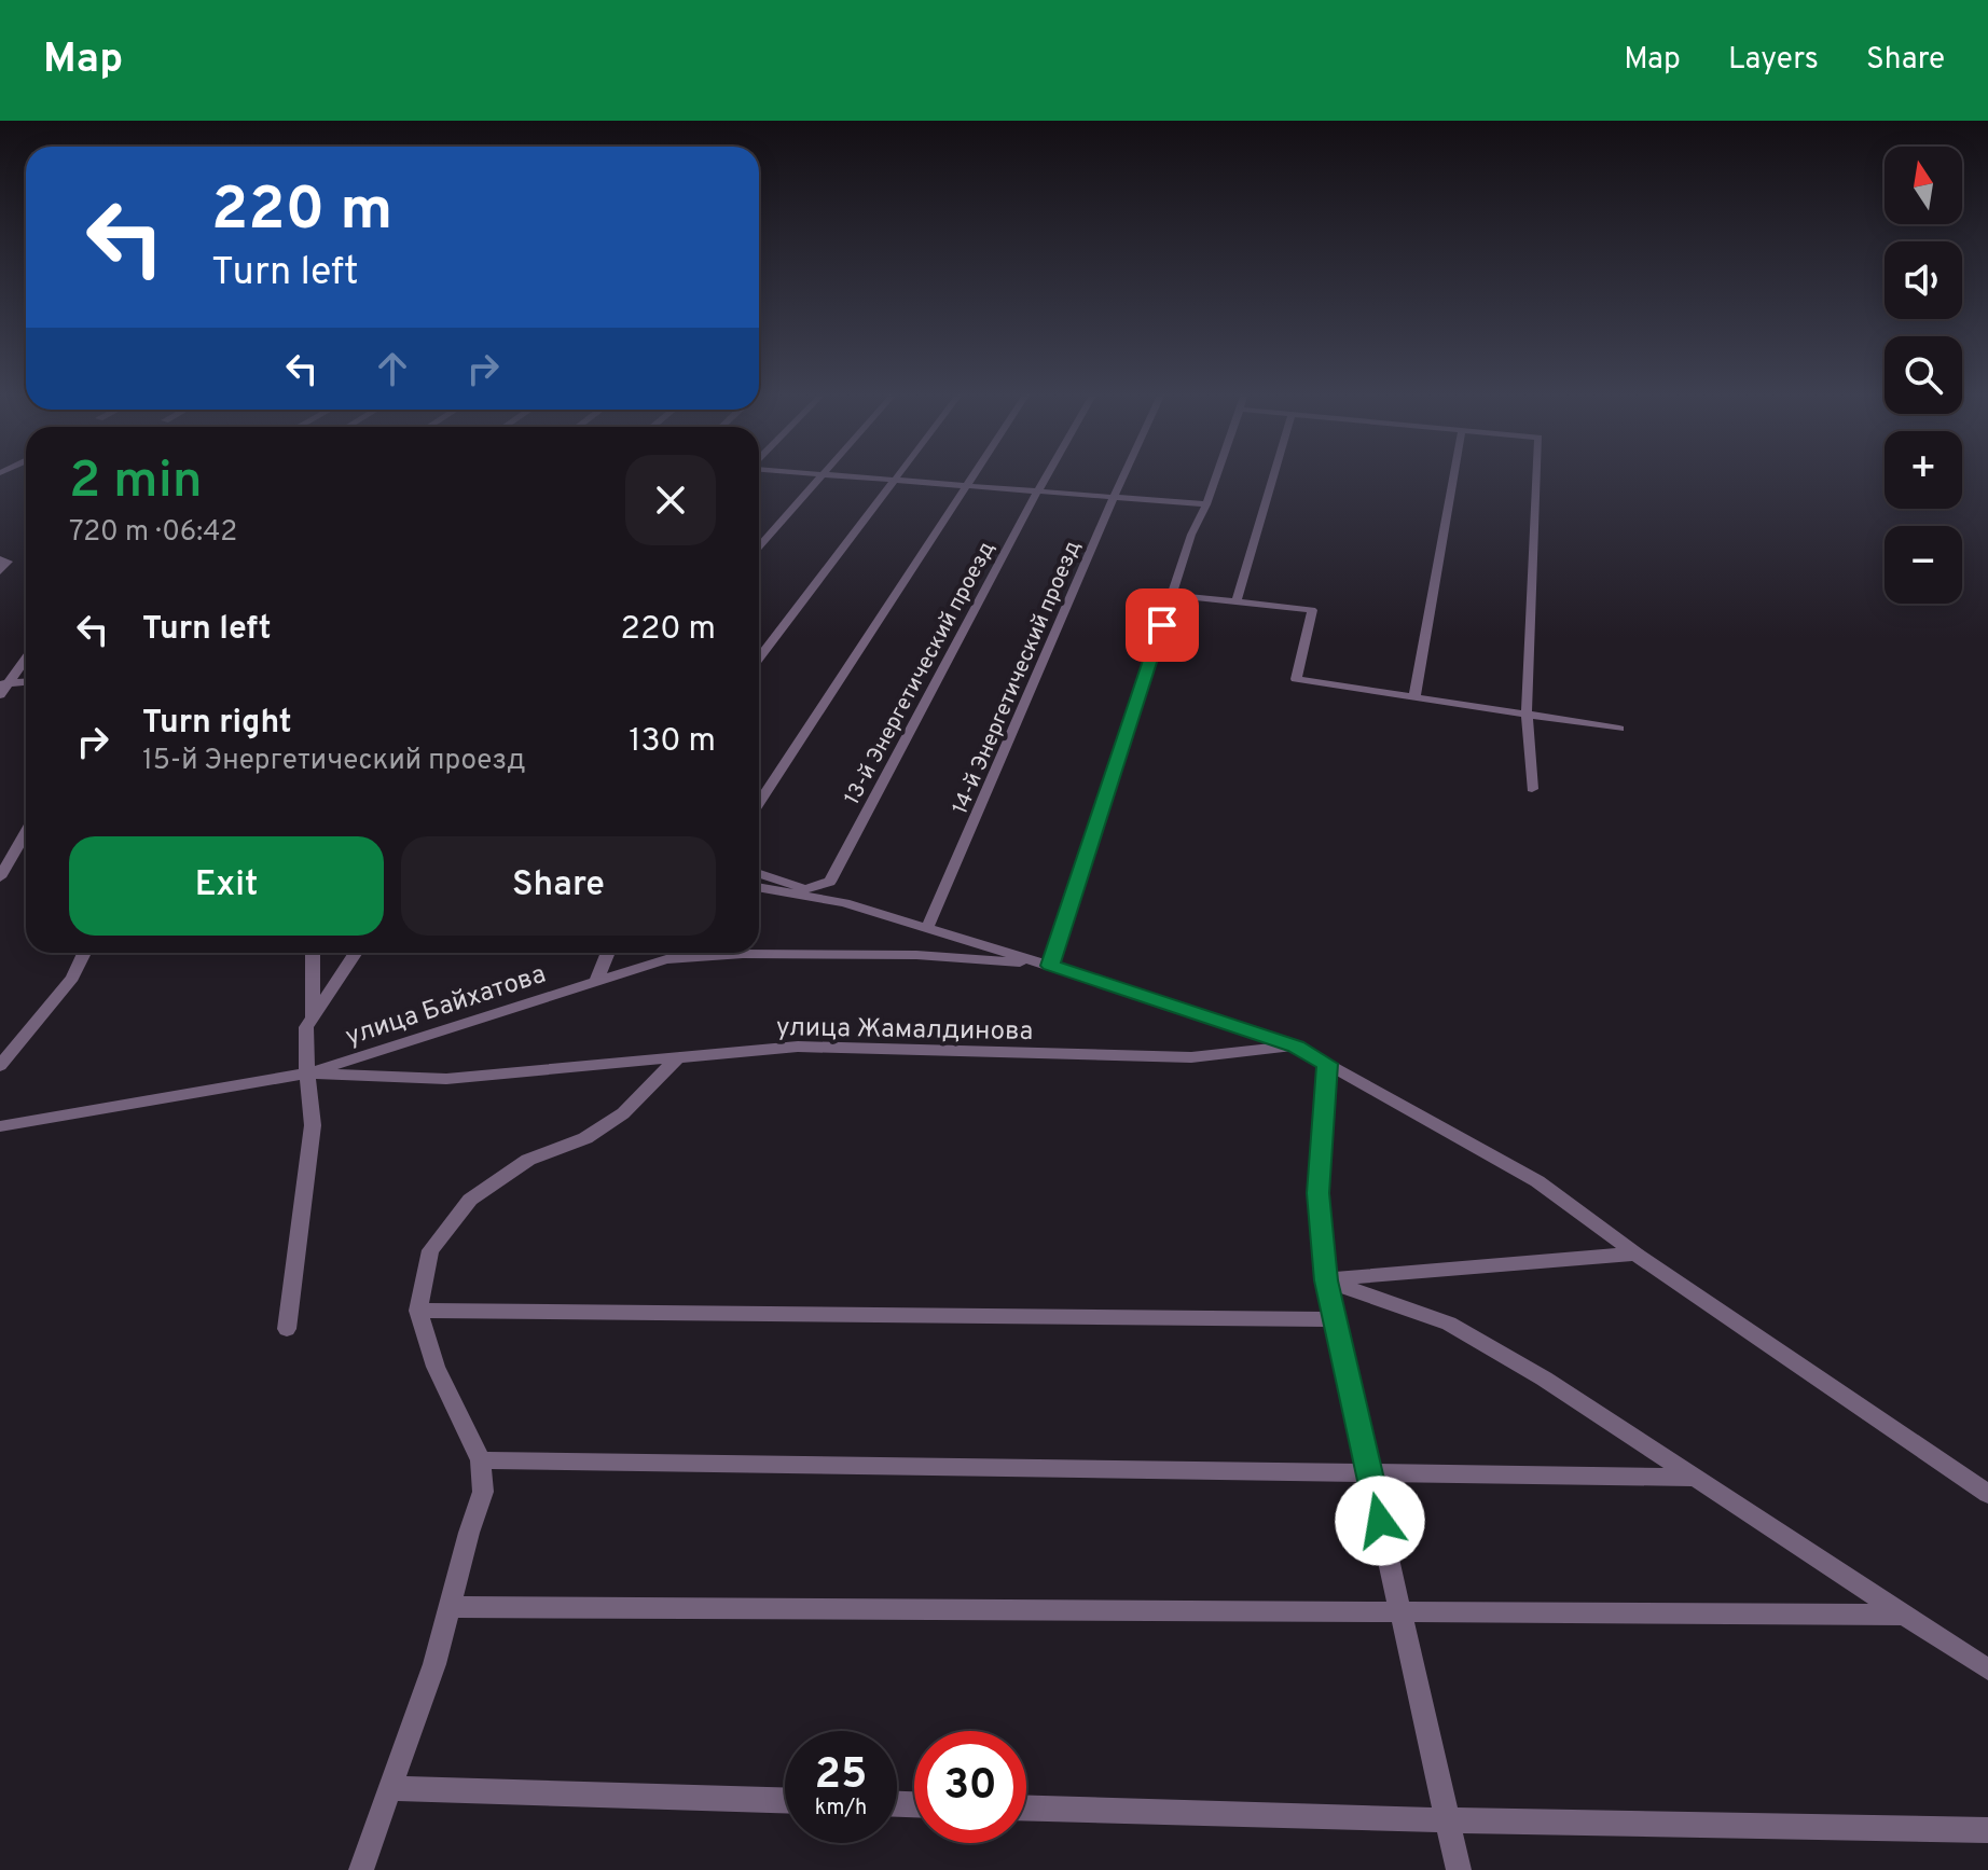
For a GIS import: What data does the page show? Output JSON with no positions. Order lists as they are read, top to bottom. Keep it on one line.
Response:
{"streets":{"street":["13-й Энергетический проезд","14-й Энергетический проезд","улица Байхатова","улица Жамалдинова"]},"crossings":[["улица Байхатова","улица Жамалдинова"]],"north":"top","page":{"header":"Map","nav":["Map","Layers","Share"],"map_buttons":["+","−"],"turn":["220 m","Turn left"],"heading":["2 min","720 m · 06:42"],"list":[{"name":"Turn left","value":"220 m"},{"name":"Turn right","note":"15-й Энергетический проезд","value":"130 m"}],"buttons":["Exit","Share"],"speed":"25 km/h","limit":"30"}}
